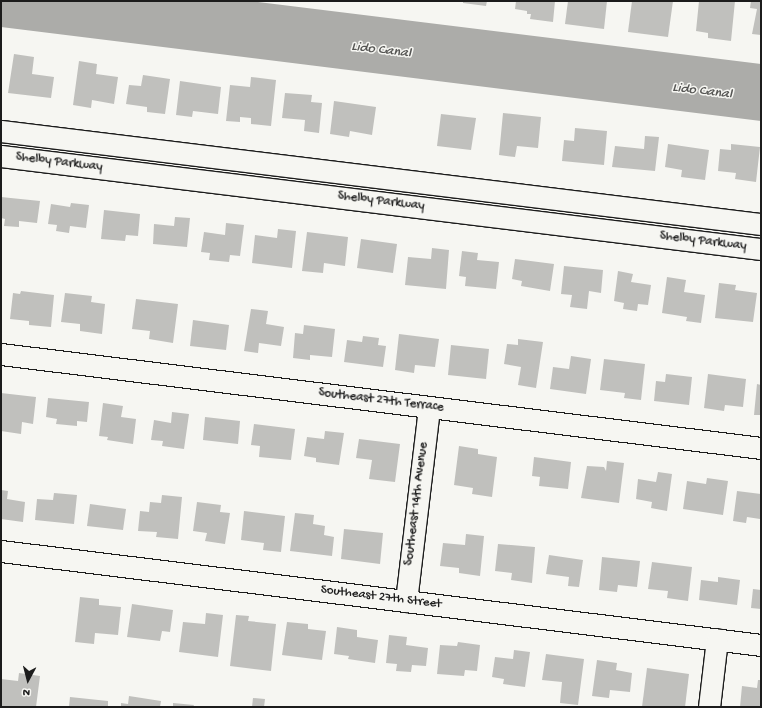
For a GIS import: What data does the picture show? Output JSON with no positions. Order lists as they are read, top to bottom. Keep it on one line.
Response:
{"streets":{"street":["Shelby Parkway","Southeast 27th Terrace","Southeast 14th Avenue","Southeast 27th Street"]},"crossings":[["Southeast 27th Terrace","Southeast 14th Avenue"],["Southeast 14th Avenue","Southeast 27th Street"]],"water":["Lido Canal"],"north":"bottom"}
